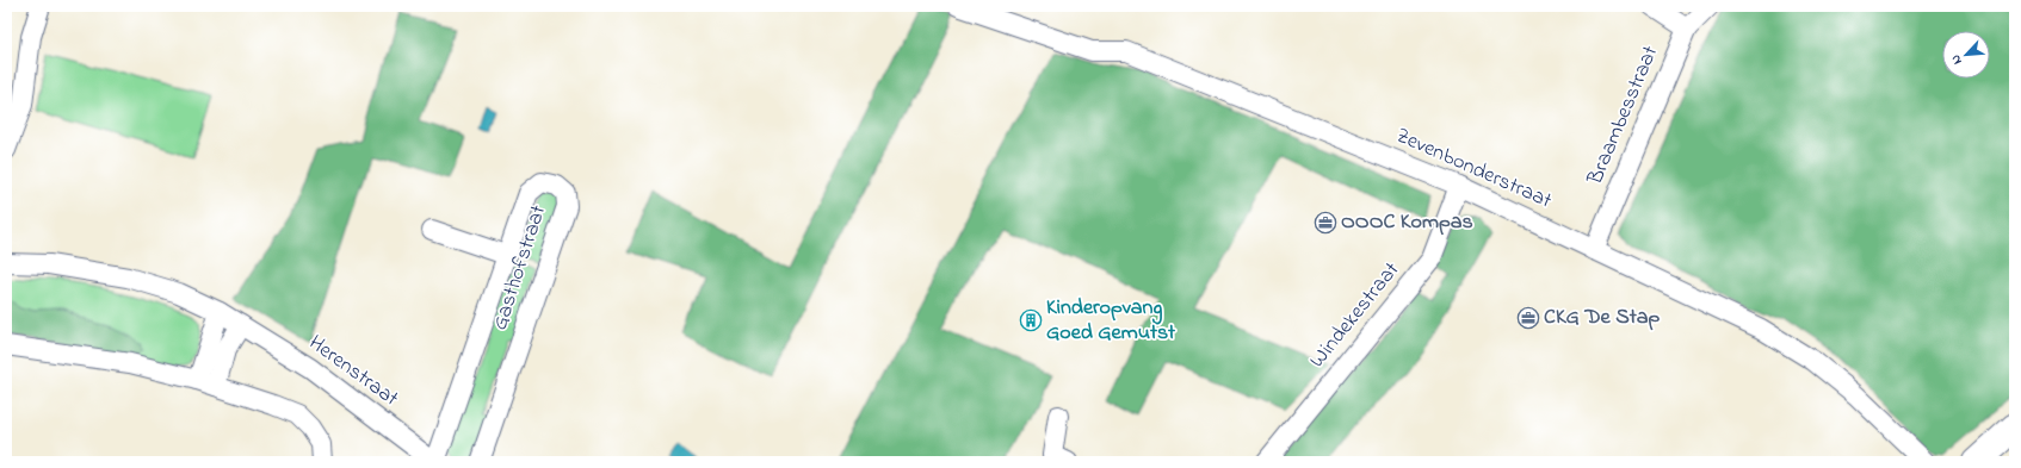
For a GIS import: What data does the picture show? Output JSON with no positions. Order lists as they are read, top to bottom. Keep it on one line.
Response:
{"streets":{"street":["Braambesstraat","Zevenbonderstraat","Gasthofstraat","Windekestraat","Herenstraat"]},"crossings":[["Braambesstraat","Zevenbonderstraat"],["Zevenbonderstraat","Windekestraat"],["Gasthofstraat","Herenstraat"]],"places":{"office":["OOOC Kompas","CKG De Stap"],"building":["Kinderopvang Goed Gemutst"]},"north":"bottom left"}
